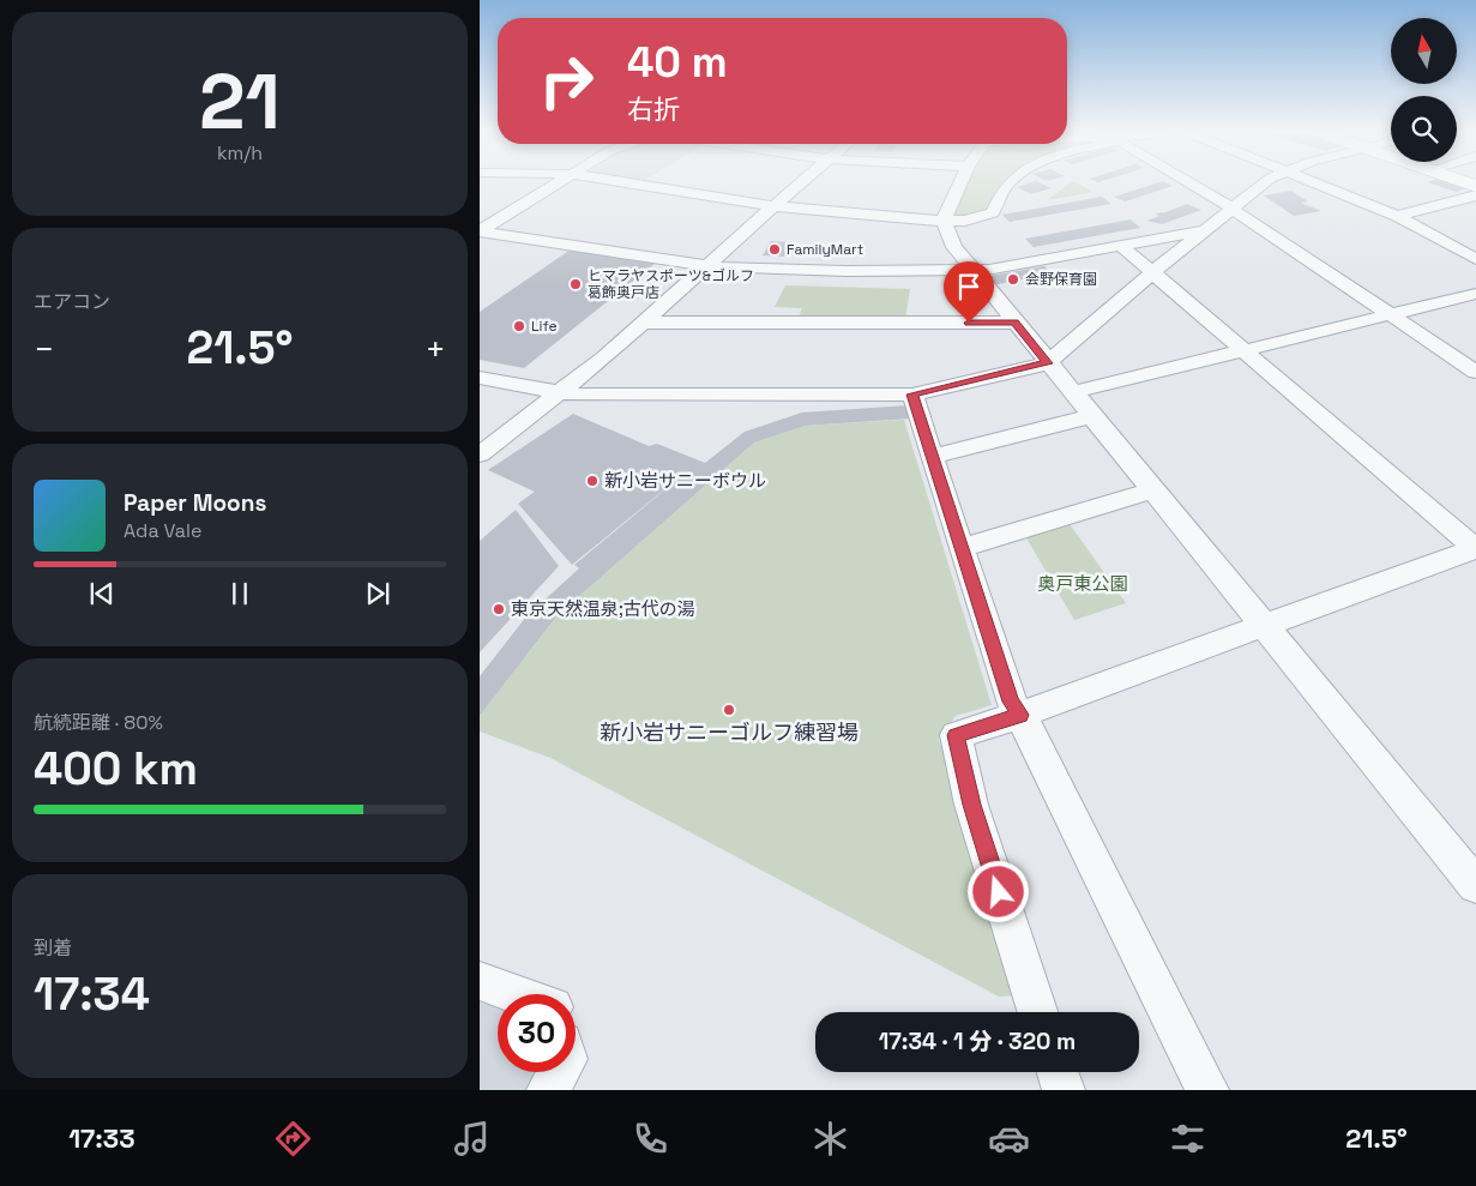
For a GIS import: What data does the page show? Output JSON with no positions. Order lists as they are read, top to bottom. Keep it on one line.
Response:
{"parks":["奥戸東公園"],"places":["FamilyMart","会野保育園","ヒマラヤスポーツ&ゴルフ 葛飾奥戸店","Life","新小岩サニーボウル","東京天然温泉;古代の湯","新小岩サニーゴルフ練習場"],"north":"top","page":{"tile":[["21","km/h"],"エアコン",["航続距離 · 80%","400 km"],["到着","17:34"]],"turn":["40 m","右折"],"heat":["−","21.5°","+"],"song":["Paper Moons","Ada Vale"],"limit":"30","trip":"17:34 · 1 分 · 320 m","tabs":["17:33","21.5°"]}}
